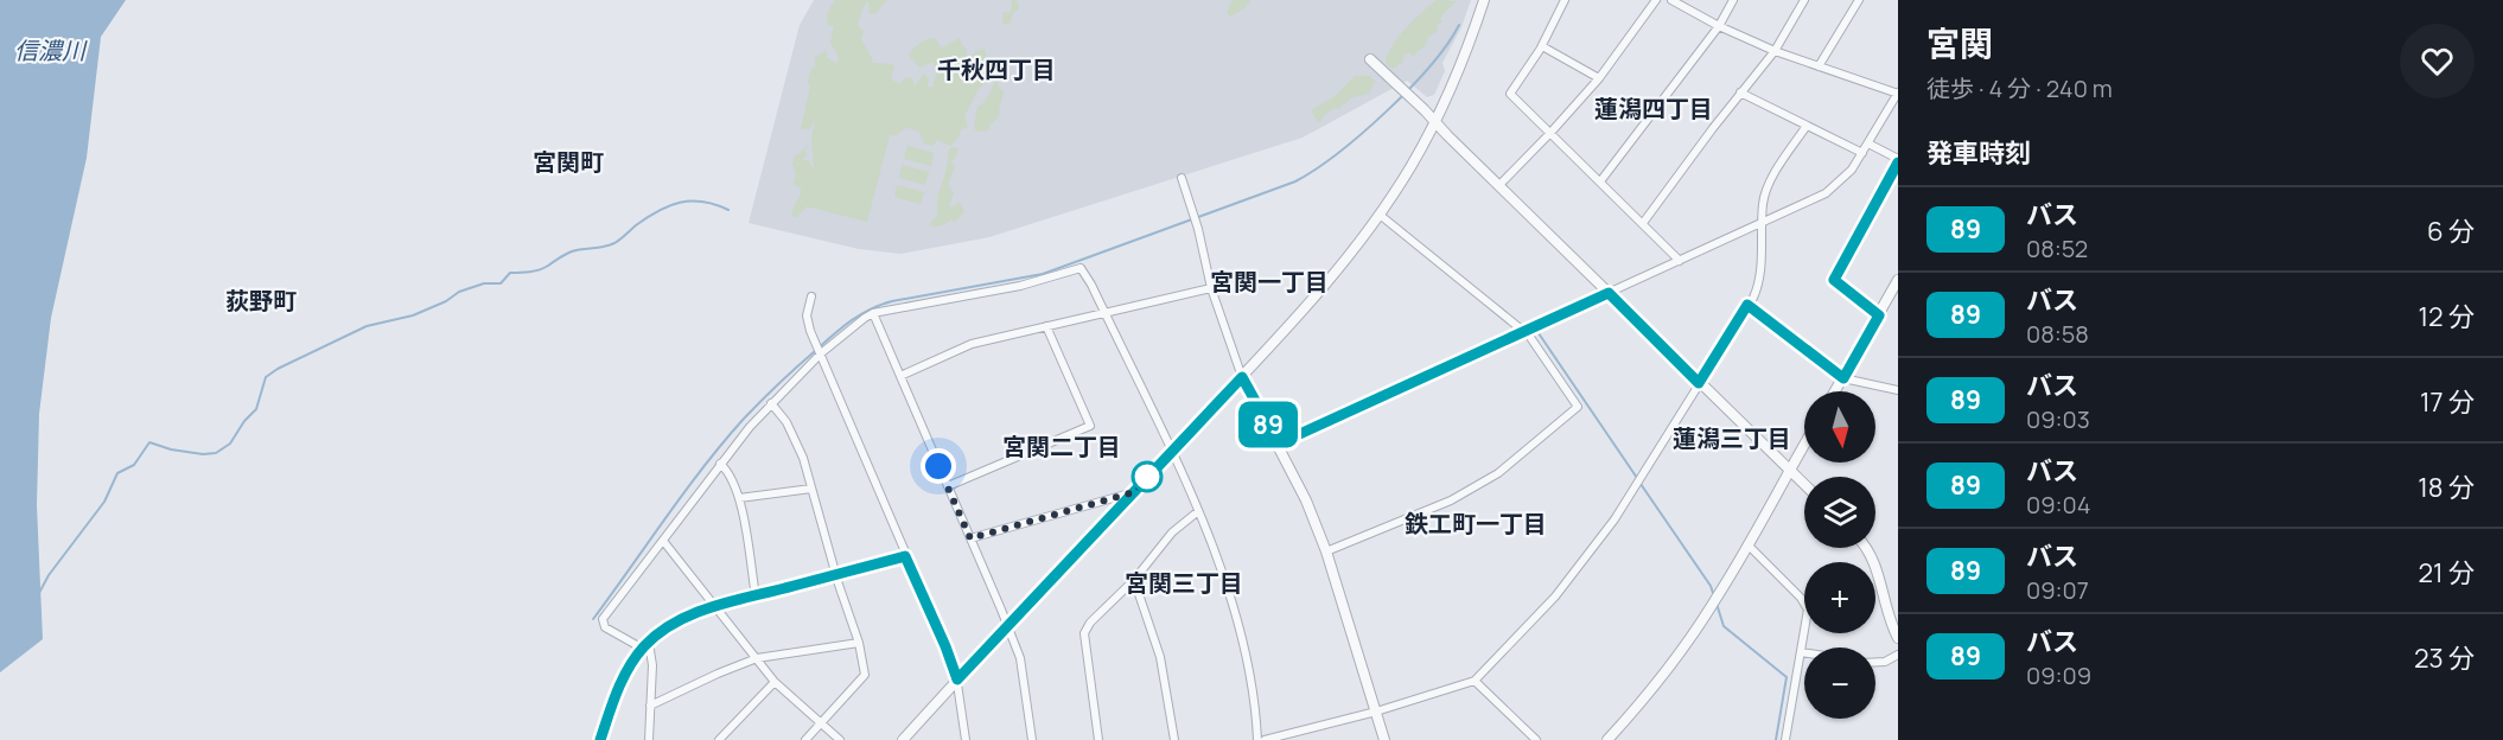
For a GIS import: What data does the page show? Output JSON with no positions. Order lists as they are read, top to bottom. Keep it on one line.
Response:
{"districts":["千秋四丁目","蓮潟四丁目","宮関町","宮関一丁目","荻野町","蓮潟三丁目","宮関二丁目","鉄工町一丁目","宮関三丁目"],"water":["信濃川"],"lines":["bus line 89"],"north":"bottom","page":{"on_map":"89","heading":[["宮関","徒歩 · 4 分 · 240 m"],"発車時刻"],"list":[{"mark":"89","name":"バス","note":"08:52","value":"6 分"},{"mark":"89","name":"バス","note":"08:58","value":"12 分"},{"mark":"89","name":"バス","note":"09:03","value":"17 分"},{"mark":"89","name":"バス","note":"09:04","value":"18 分"},{"mark":"89","name":"バス","note":"09:07","value":"21 分"},{"mark":"89","name":"バス","note":"09:09","value":"23 分"}],"map_buttons":["+","−"]}}
